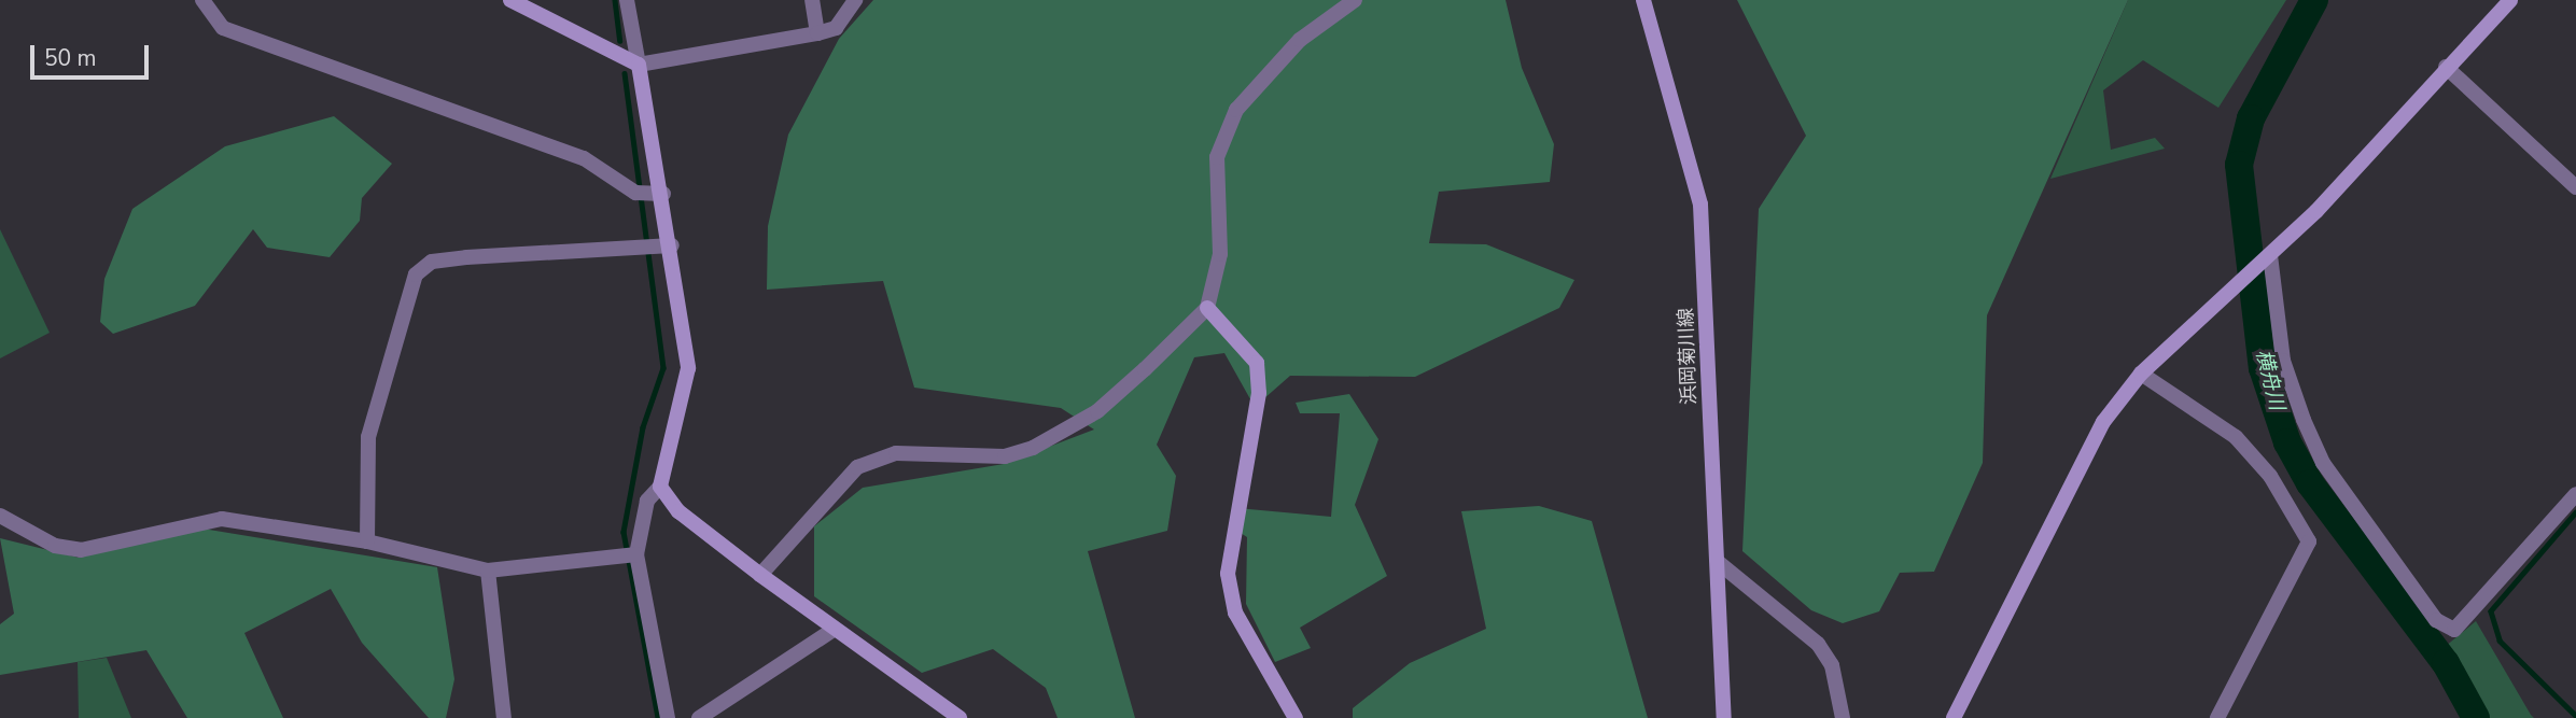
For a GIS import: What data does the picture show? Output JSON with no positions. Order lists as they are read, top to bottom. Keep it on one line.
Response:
{"streets":{"street":["浜岡菊川線"]},"water":["横舟川"],"scale_bar":"50 m"}
